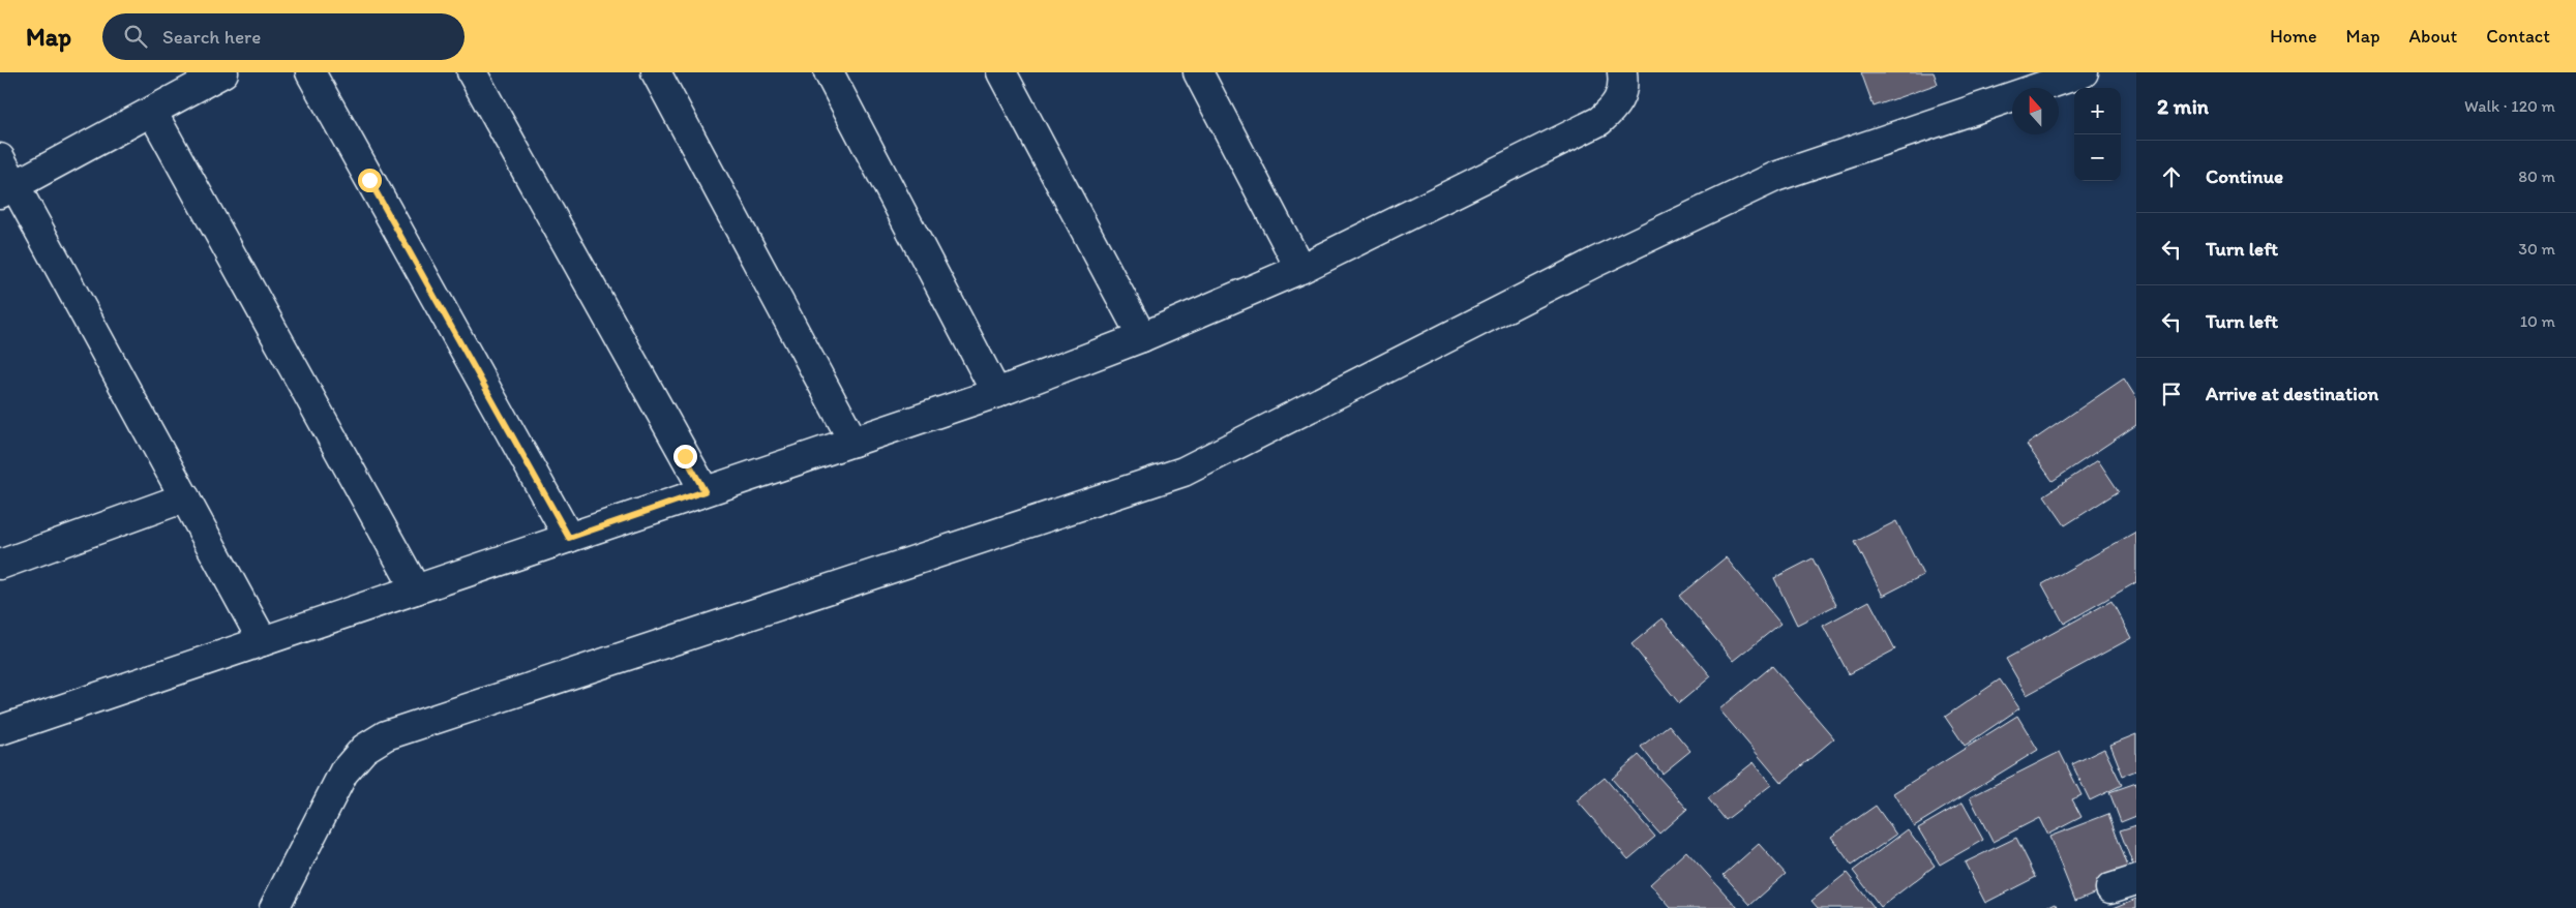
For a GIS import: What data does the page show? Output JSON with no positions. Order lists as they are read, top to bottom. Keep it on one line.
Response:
{"north":"top","page":{"header":"Map","search":"Search here","nav":["Home","Map","About","Contact"],"heading":["2 min","Walk · 120 m"],"map_buttons":["+","−"],"list":[["Continue","80 m"],["Turn left","30 m"],["Turn left","10 m"],"Arrive at destination"]}}
